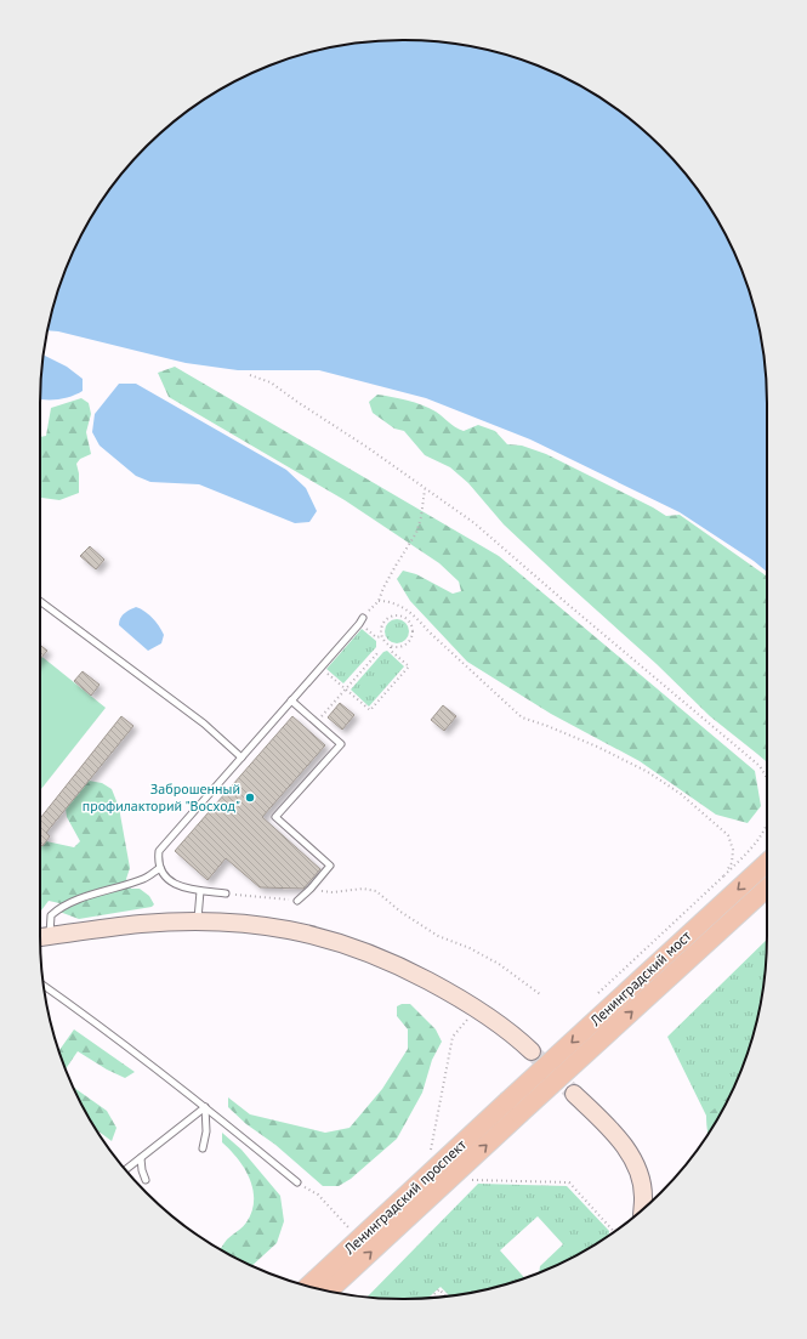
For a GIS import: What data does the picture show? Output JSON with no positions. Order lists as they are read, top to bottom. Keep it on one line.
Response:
{"streets":{"main road":["Ленинградский мост","Ленинградский проспект"]},"crossings":[["Ленинградский мост","Ленинградский проспект"]],"places":["Заброшенный профилакторий \"Восход\""]}
